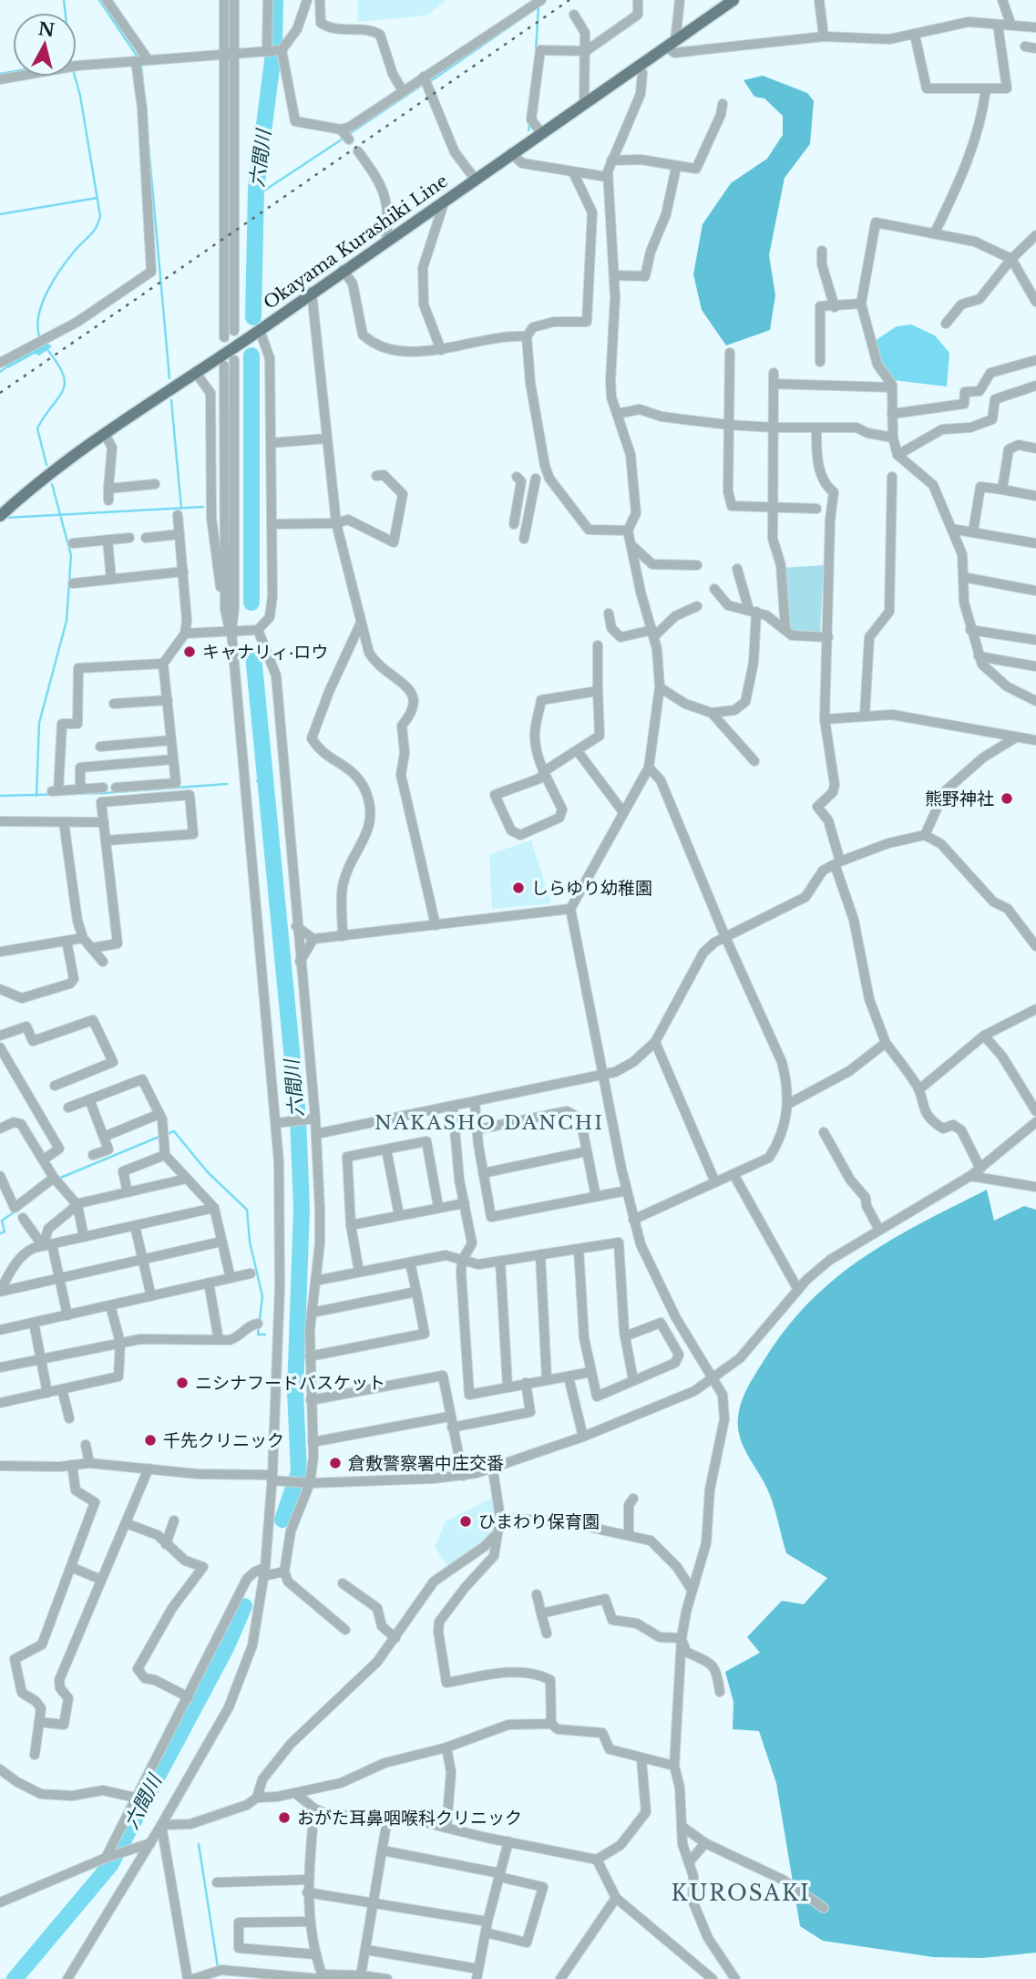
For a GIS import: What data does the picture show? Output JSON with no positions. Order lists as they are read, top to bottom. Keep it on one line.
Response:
{"streets":{"main road":["Okayama Kurashiki Line"]},"districts":["NAKASHO DANCHI","KUROSAKI"],"water":["六間川"],"places":["キャナリィ·ロウ","熊野神社","しらゆり幼稚園","ニシナフードバスケット","千先クリニック","倉敷警察署中庄交番","ひまわり保育園","おがた耳鼻咽喉科クリニック"],"north":"top"}
